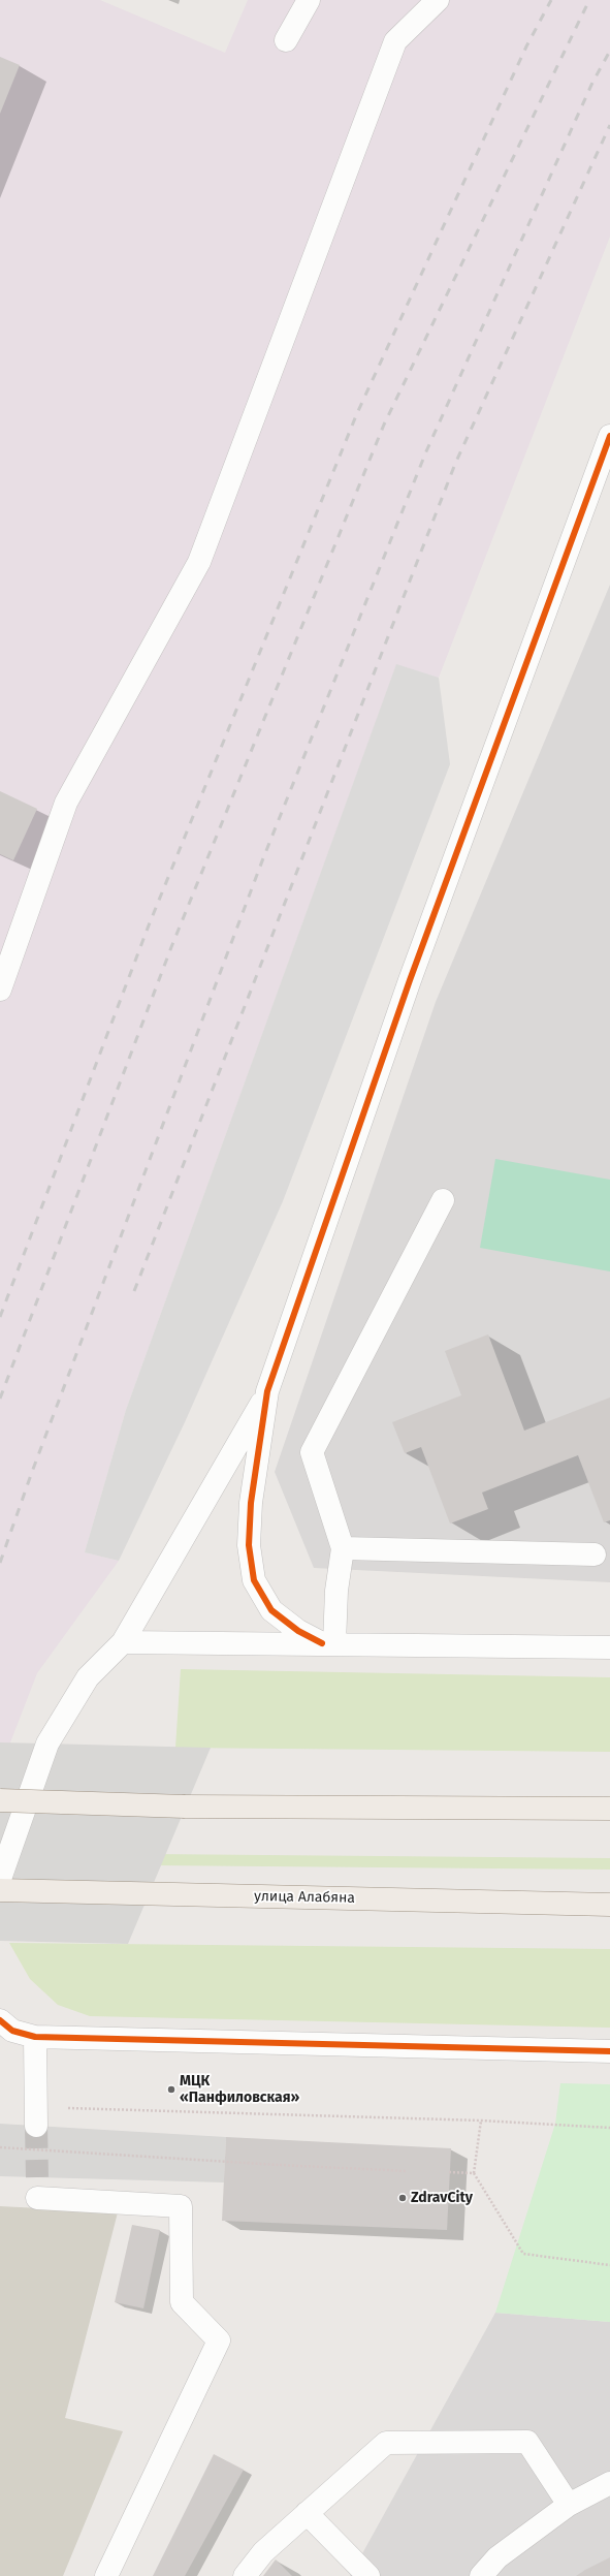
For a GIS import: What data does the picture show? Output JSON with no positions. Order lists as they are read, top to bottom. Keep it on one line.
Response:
{"streets":{"main road":["улица Алабяна"]},"places":["МЦК «Панфиловская»","ZdravCity"]}
